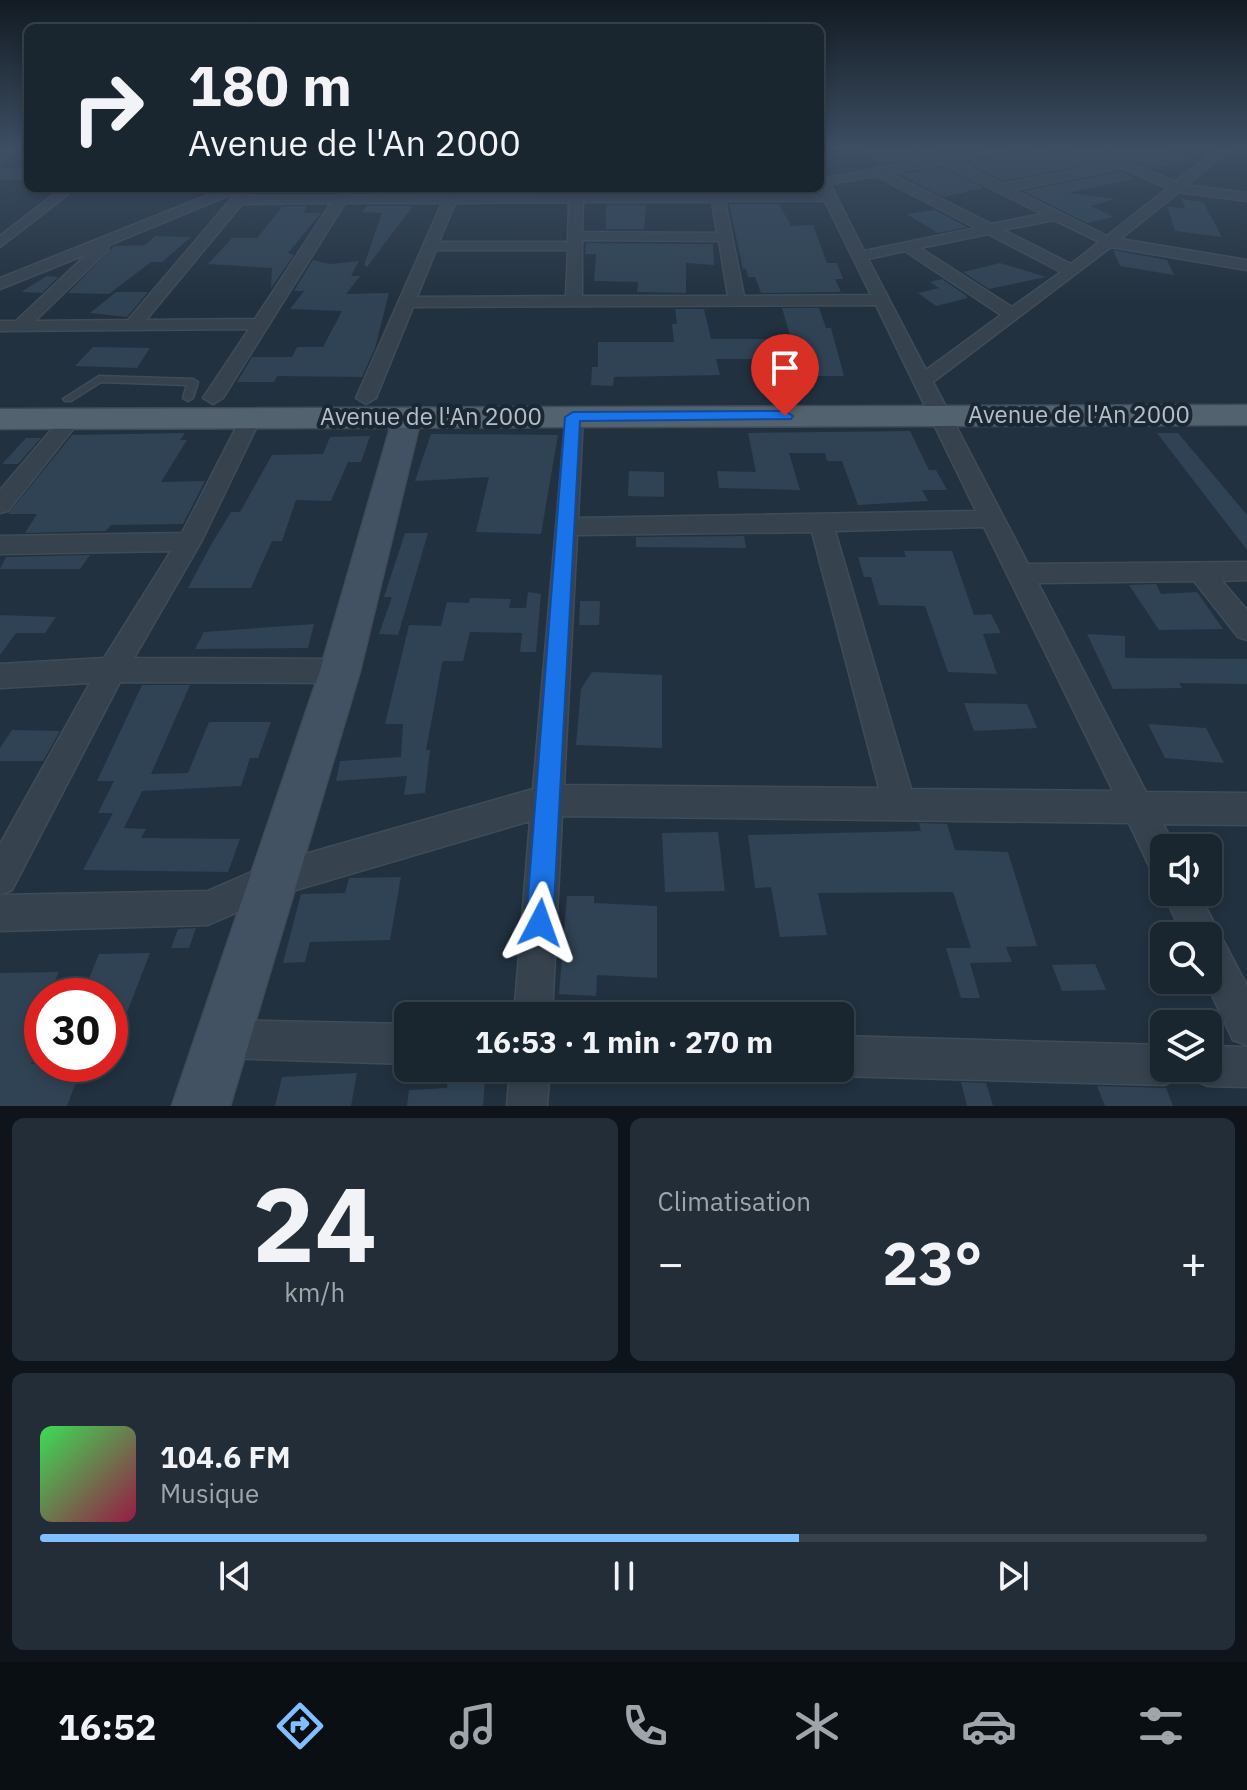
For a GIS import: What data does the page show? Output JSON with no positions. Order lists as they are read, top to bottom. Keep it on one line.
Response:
{"streets":{"main road":["Avenue de l'An 2000"]},"page":{"turn":["180 m","Avenue de l'An 2000"],"limit":"30","trip":"16:53 · 1 min · 270 m","tile":[["24","km/h"],"Climatisation"],"heat":["−","23°","+"],"song":["104.6 FM","Musique"],"tabs":"16:52"}}
